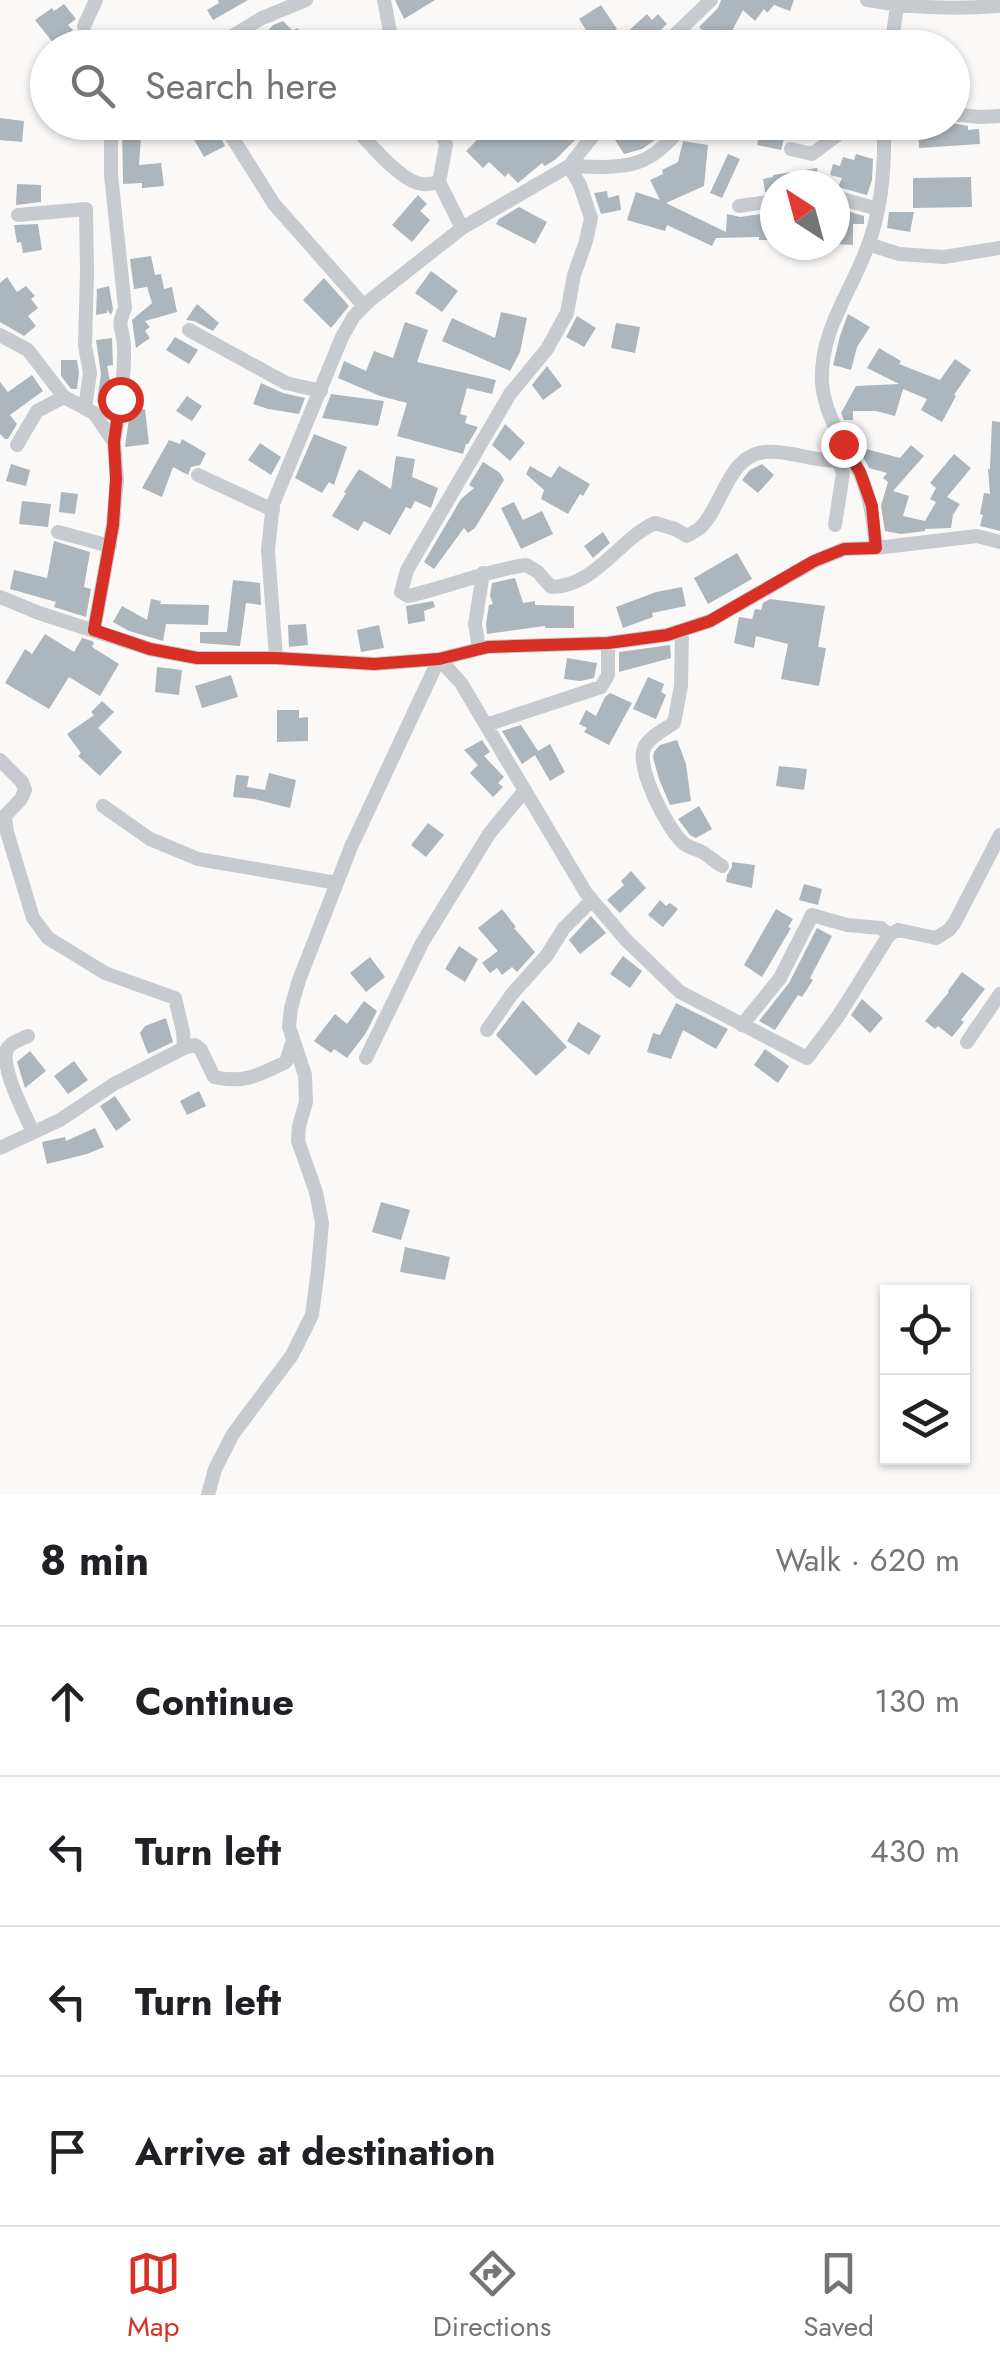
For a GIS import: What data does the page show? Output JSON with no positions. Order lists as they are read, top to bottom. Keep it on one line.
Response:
{"north":"top left","page":{"search":"Search here","heading":["8 min","Walk · 620 m"],"list":[["Continue","130 m"],["Turn left","430 m"],["Turn left","60 m"],"Arrive at destination"],"nav":["Map","Directions","Saved"]}}
